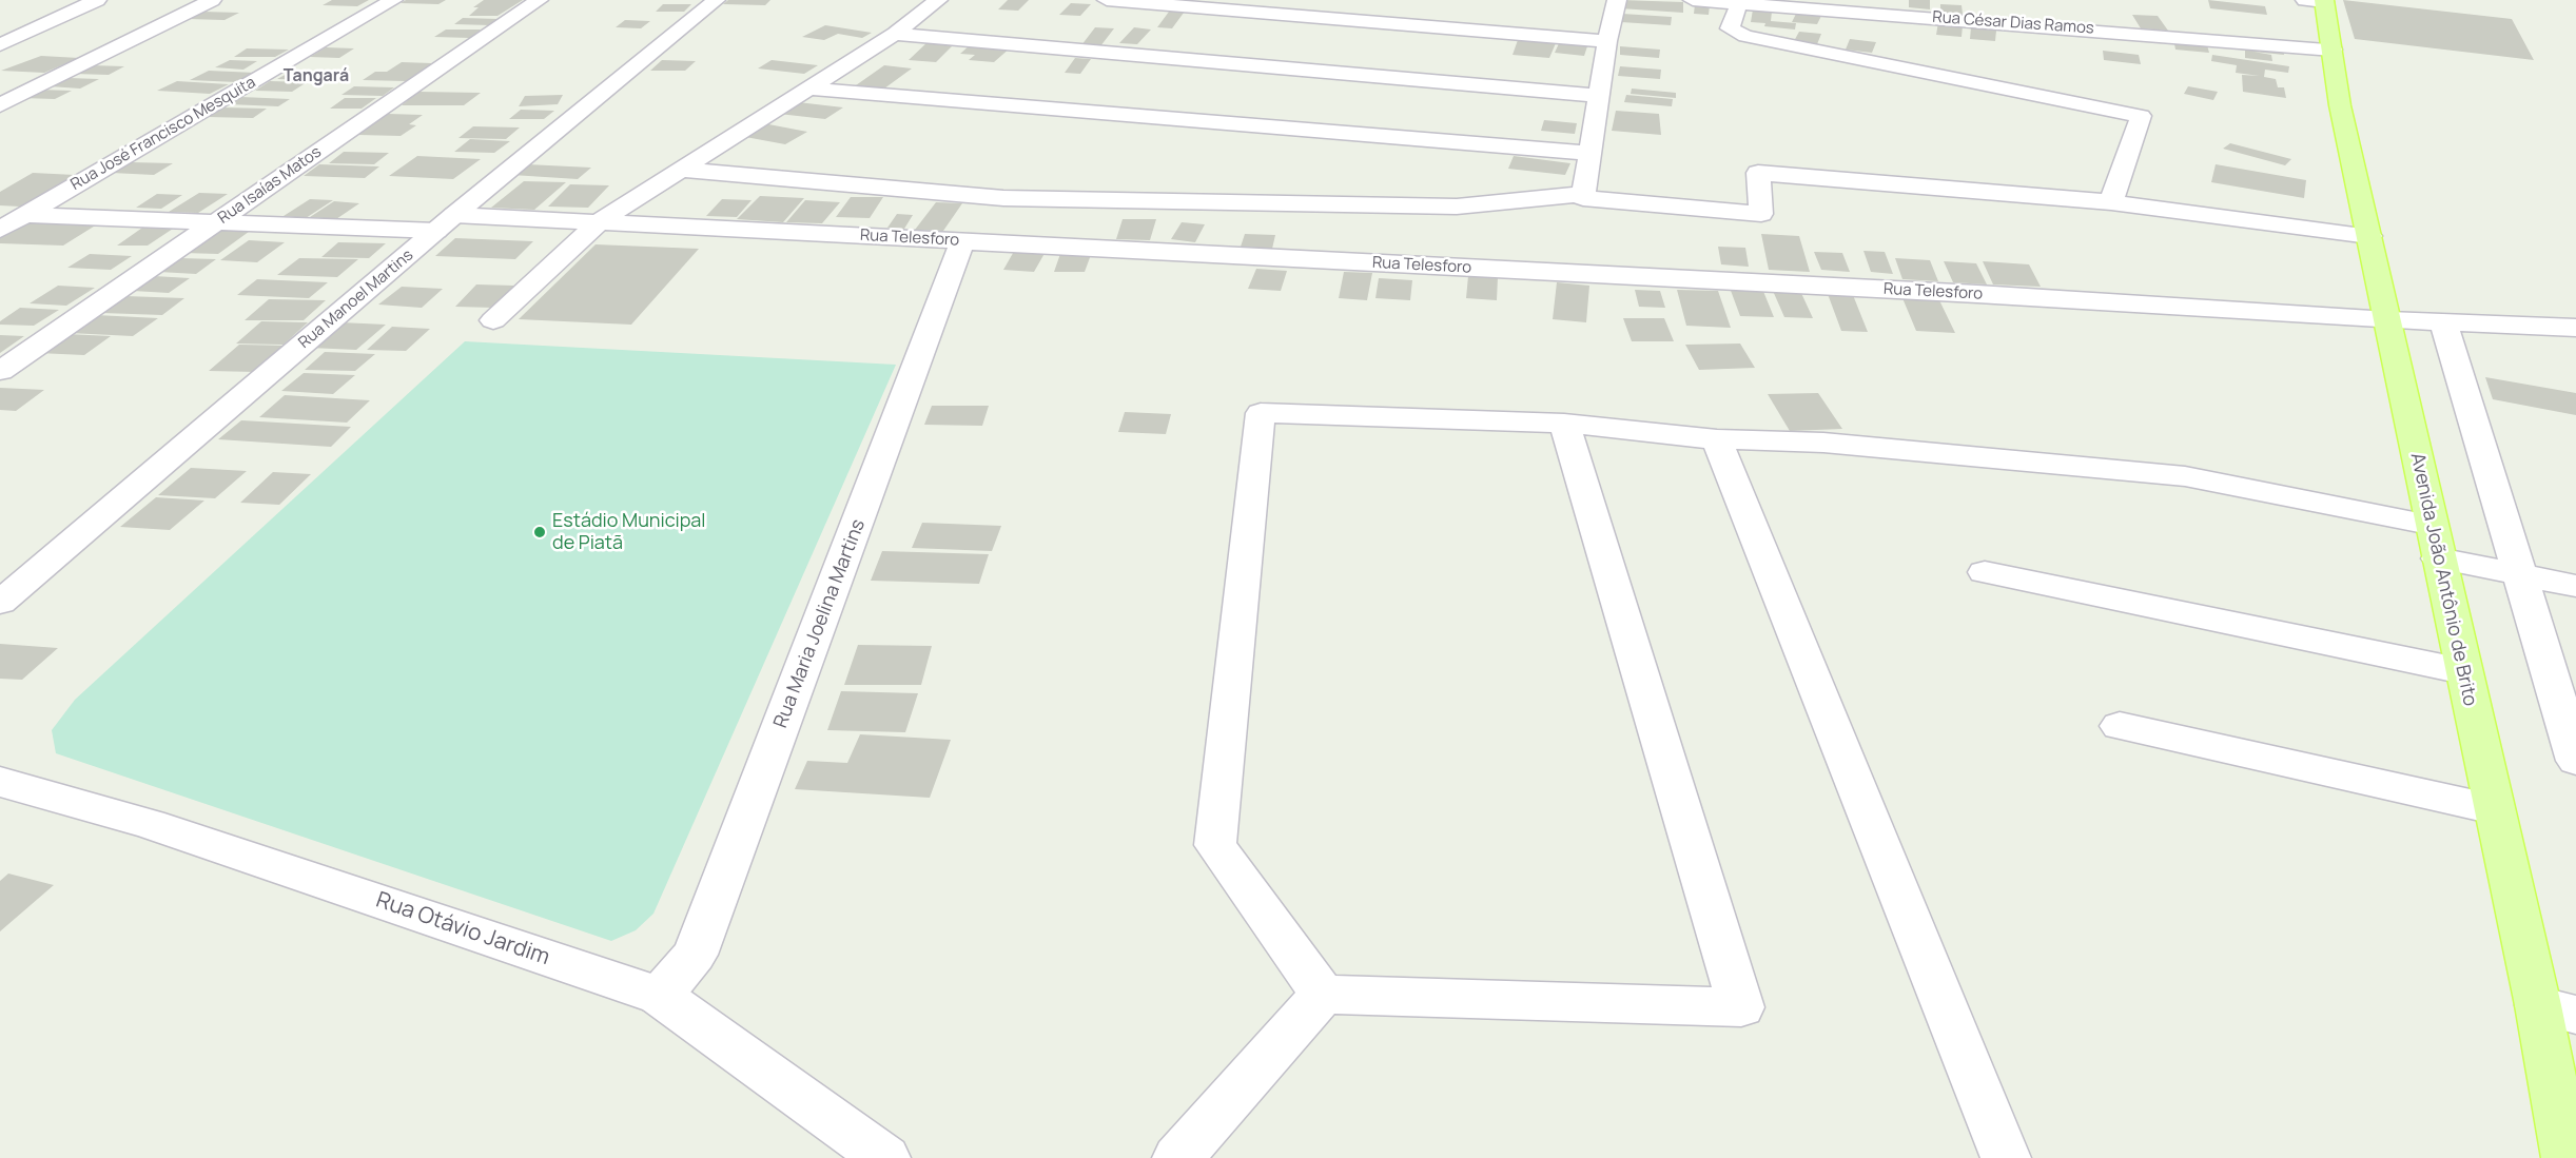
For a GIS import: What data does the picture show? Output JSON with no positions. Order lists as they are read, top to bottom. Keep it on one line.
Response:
{"streets":{"main road":["Avenida João Antônio de Brito"],"street":["Rua César Dias Ramos","Rua José Francisco Mesquita","Rua Isaías Matos","Rua Telesforo","Rua Manoel Martins","Rua Maria Joelina Martins","Rua Otávio Jardim"]},"crossings":[["Rua César Dias Ramos","Avenida João Antônio de Brito"],["Rua José Francisco Mesquita","Rua Telesforo"],["Rua Isaías Matos","Rua Telesforo"],["Rua Telesforo","Rua Manoel Martins"],["Rua Telesforo","Avenida João Antônio de Brito"],["Rua Telesforo","Rua Maria Joelina Martins"],["Rua Maria Joelina Martins","Rua Otávio Jardim"]],"districts":["Tangará"],"places":["Estádio Municipal de Piatã"]}
